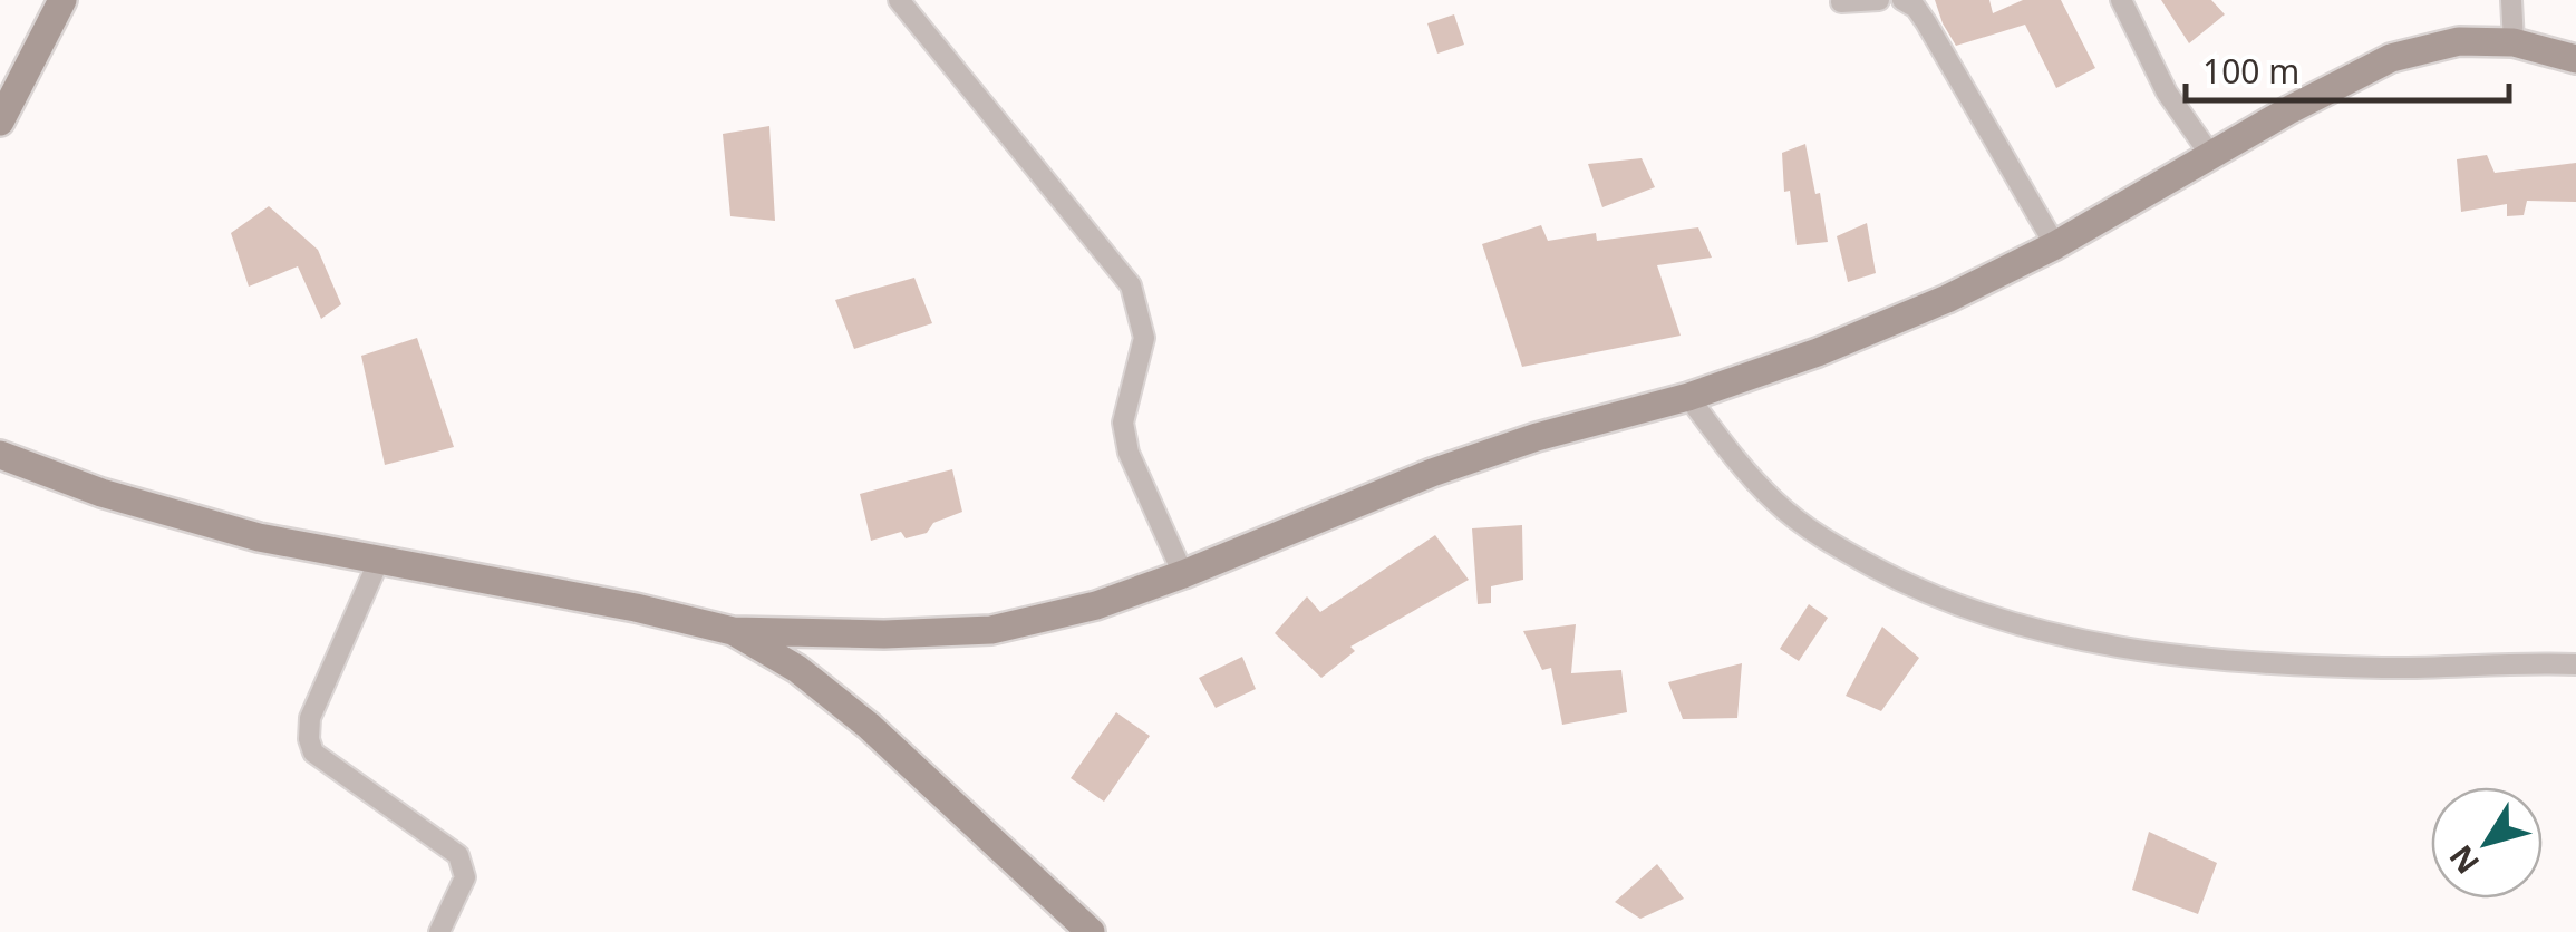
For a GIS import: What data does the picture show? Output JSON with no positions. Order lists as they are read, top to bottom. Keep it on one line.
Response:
{"scale_bar":"100 m","north":"bottom left"}
